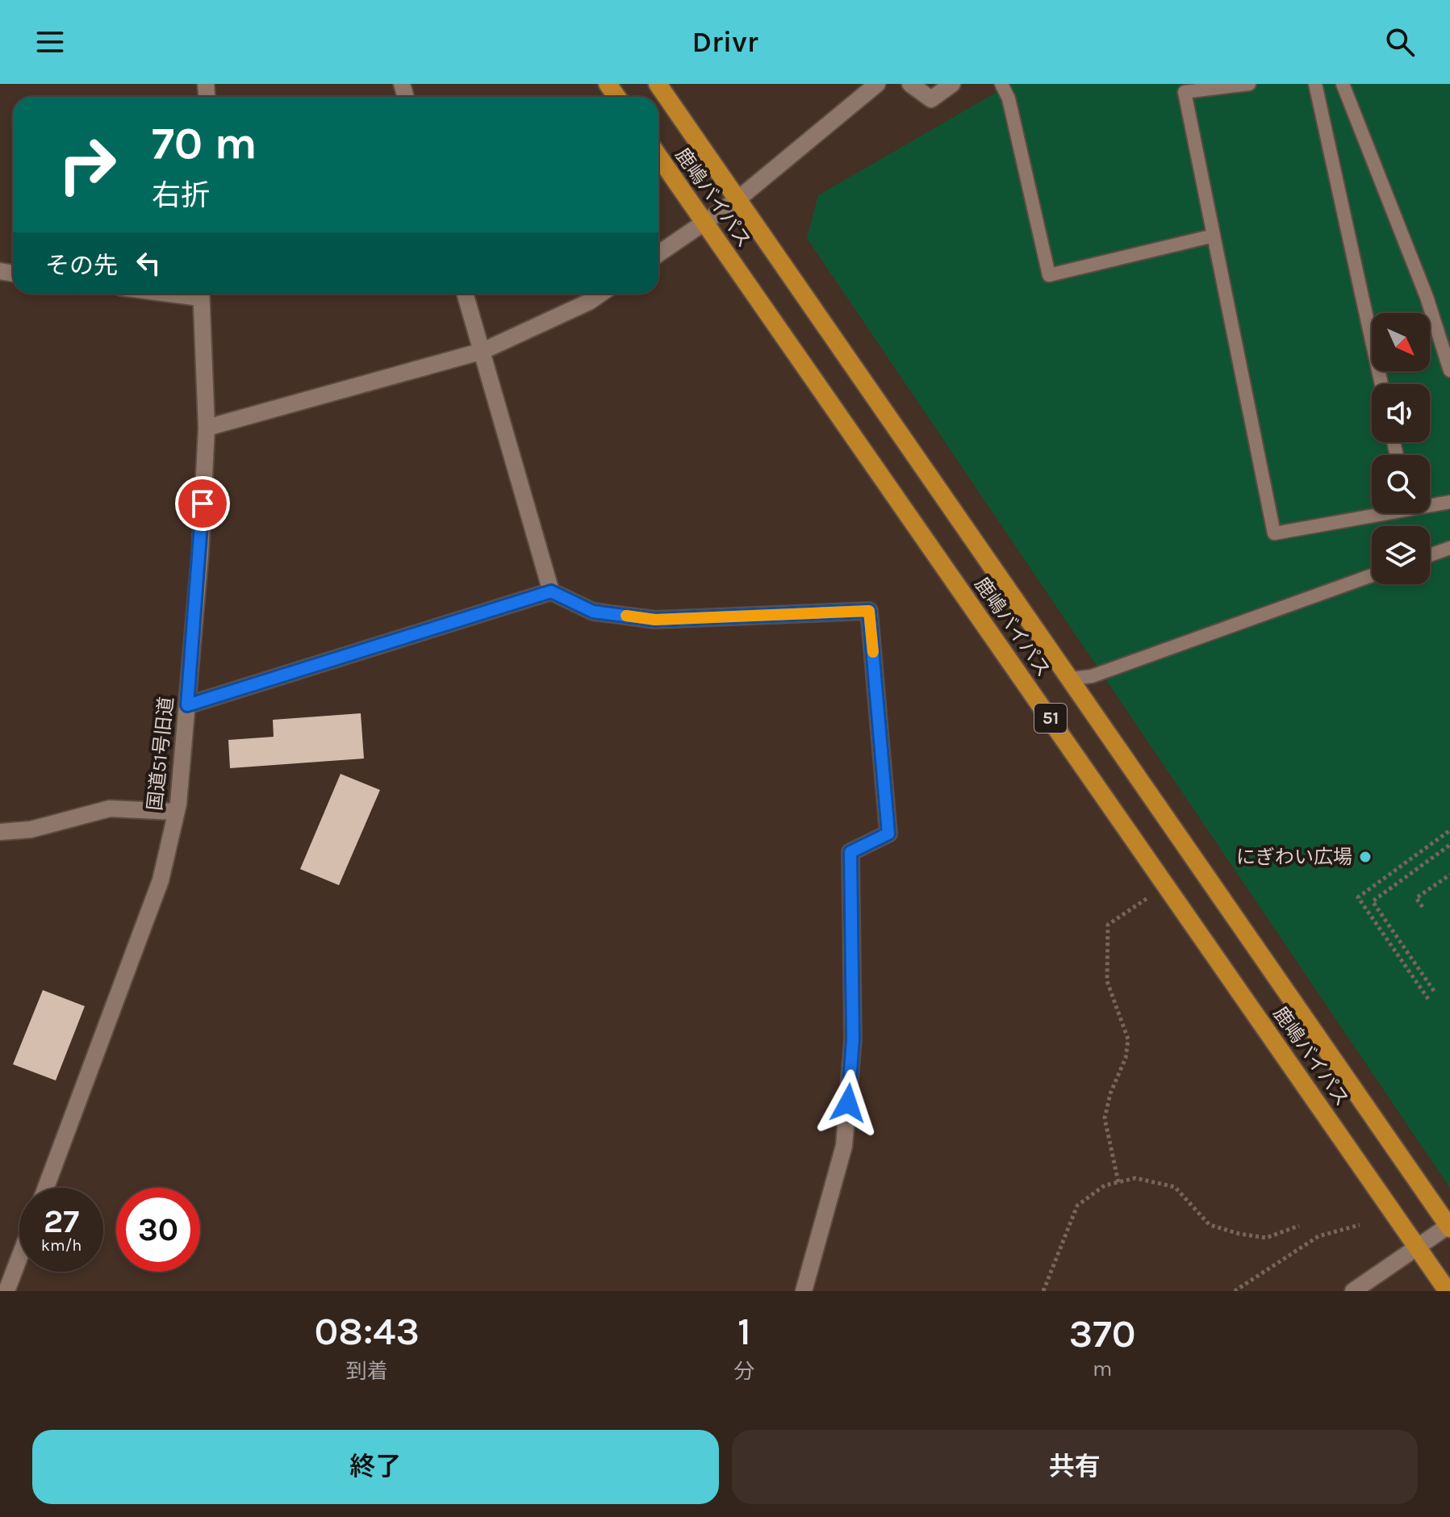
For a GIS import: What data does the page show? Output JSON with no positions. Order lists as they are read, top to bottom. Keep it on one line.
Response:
{"streets":{"highway":["鹿嶋バイパス","51"],"street":["国道51号旧道"]},"places":["にぎわい広場"],"north":"bottom right","page":{"header":"Drivr","turn":["70 m","右折"],"then":"その先","speed":"27 km/h","limit":"30","eta":["08:43","到着","1","分","370","m"],"buttons":["終了","共有"]}}
